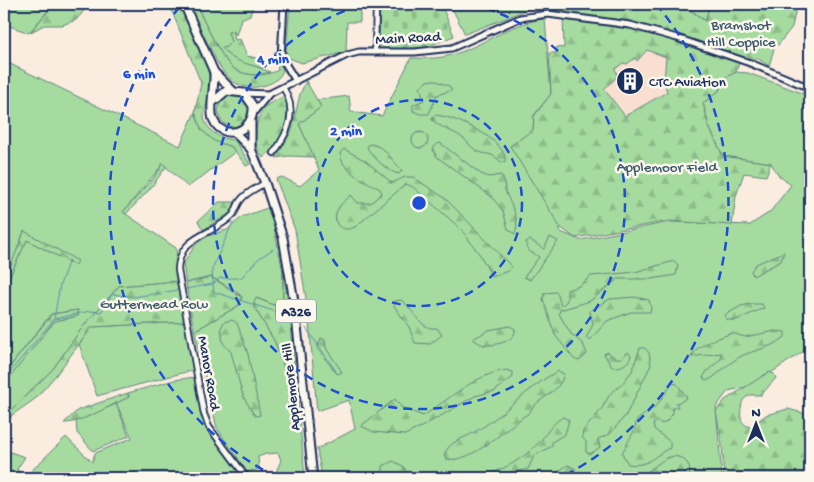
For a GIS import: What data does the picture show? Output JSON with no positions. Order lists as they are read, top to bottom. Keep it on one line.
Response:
{"streets":{"main road":["A326","Applemore Hill"],"street":["Main Road","Manor Road"]},"crossings":[["Main Road","Applemore Hill"],["Manor Road","Applemore Hill"]],"parks":["Bramshot Hill Coppice","Applemoor Field","Guttermead Row"],"places":{"building":["CTC Aviation"]},"north":"top","rings":["4 min","6 min","2 min"]}
